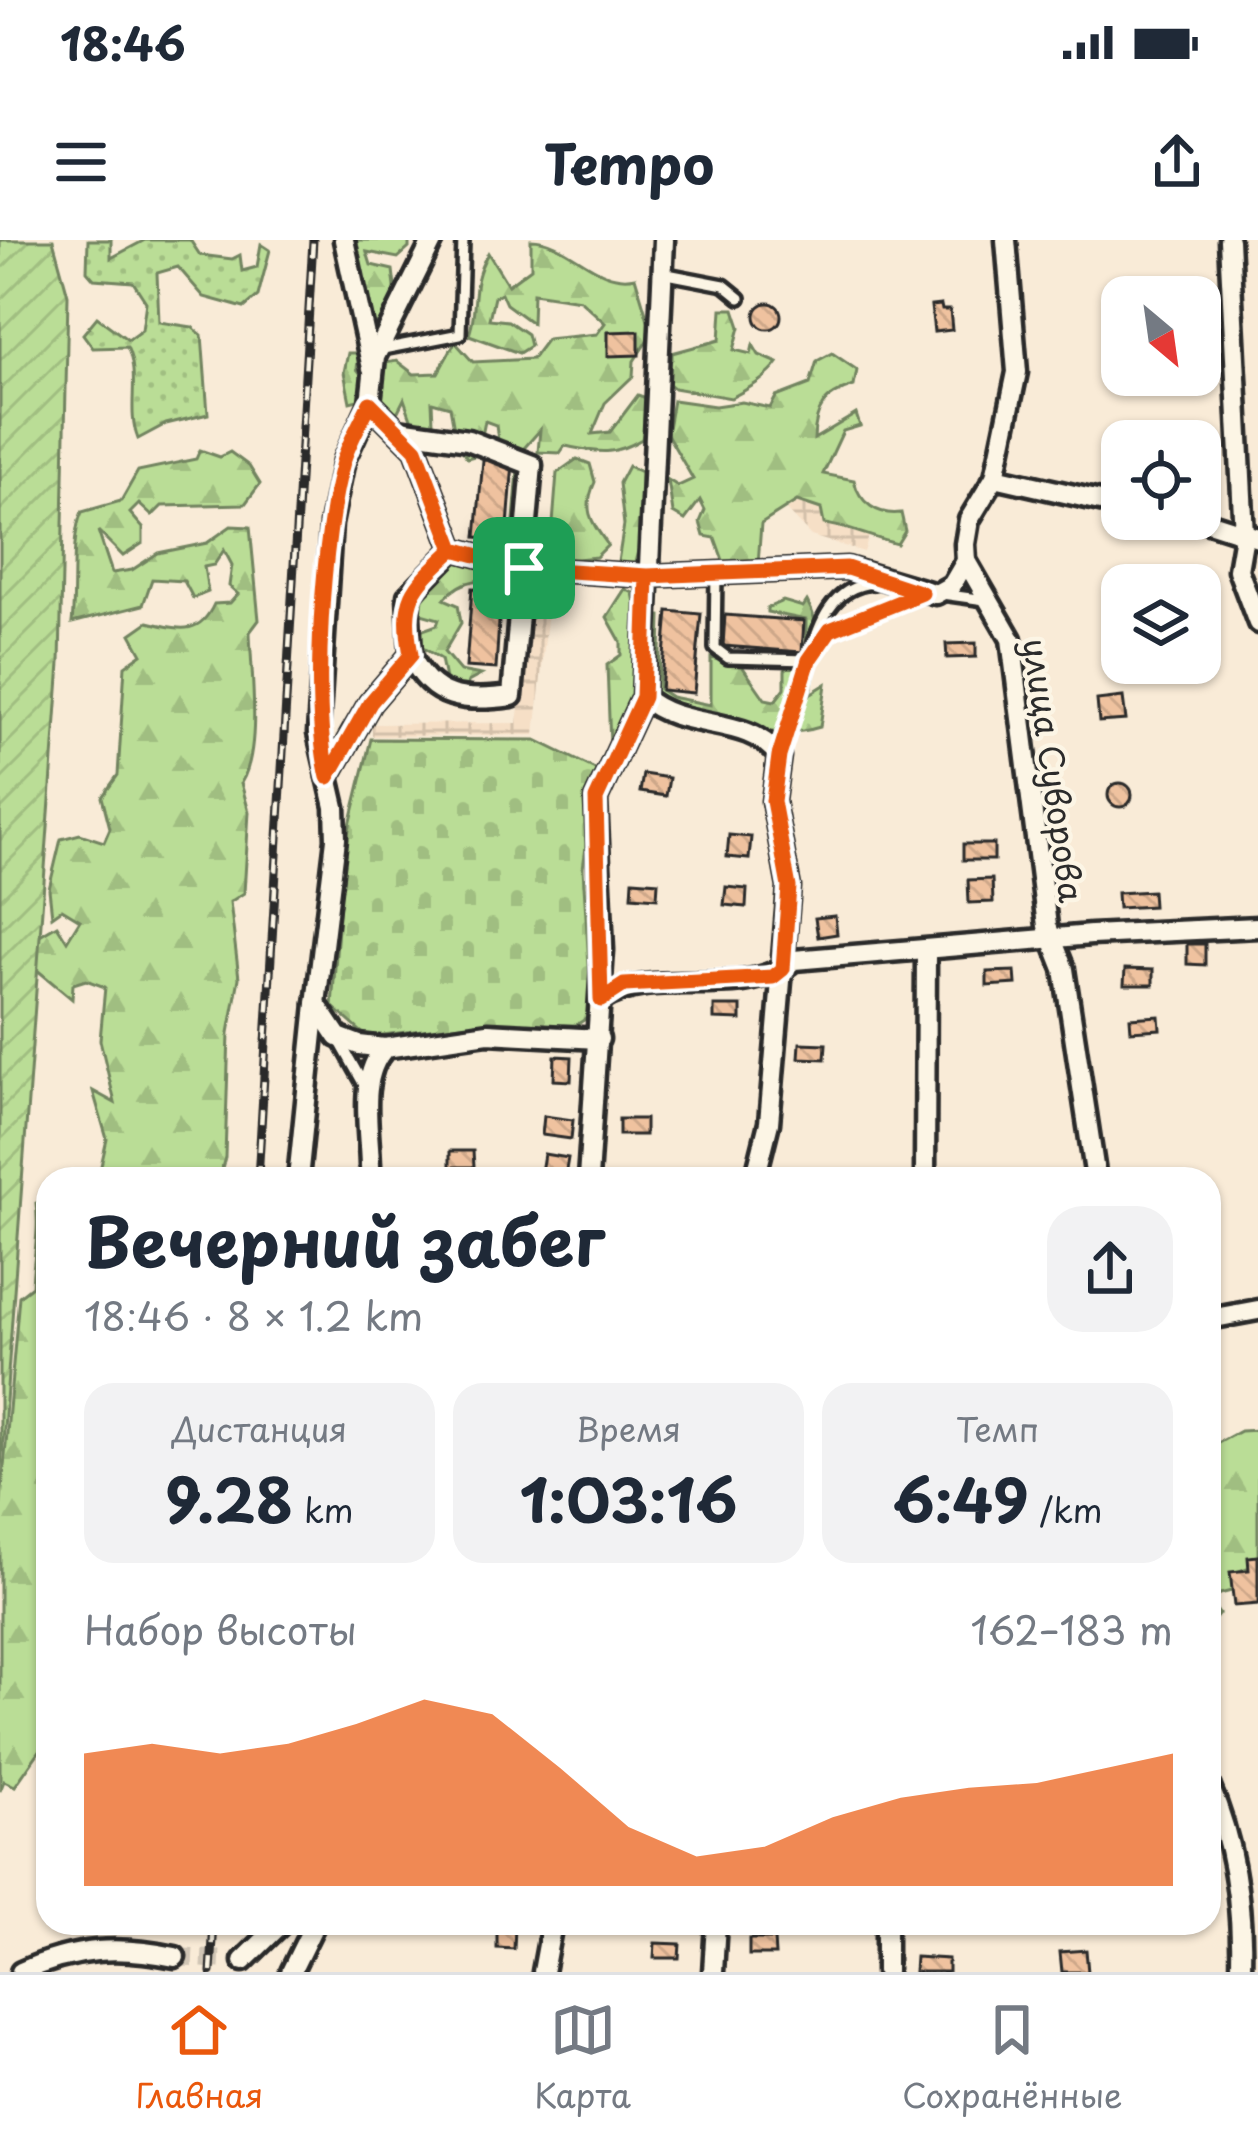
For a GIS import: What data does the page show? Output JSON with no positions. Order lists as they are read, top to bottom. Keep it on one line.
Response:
{"streets":{"street":["улица Суворова"]},"north":"bottom right","page":{"status":"18:46","header":"Tempo","heading":["Вечерний забег","18:46 · 8 × 1.2 km"],"stats":[["Дистанция","9.28 km"],["Время","1:03:16"],["Темп","6:49 /km"]],"chart":["Набор высоты","162–183 m"],"tabs":["Главная","Карта","Сохранённые"]}}
